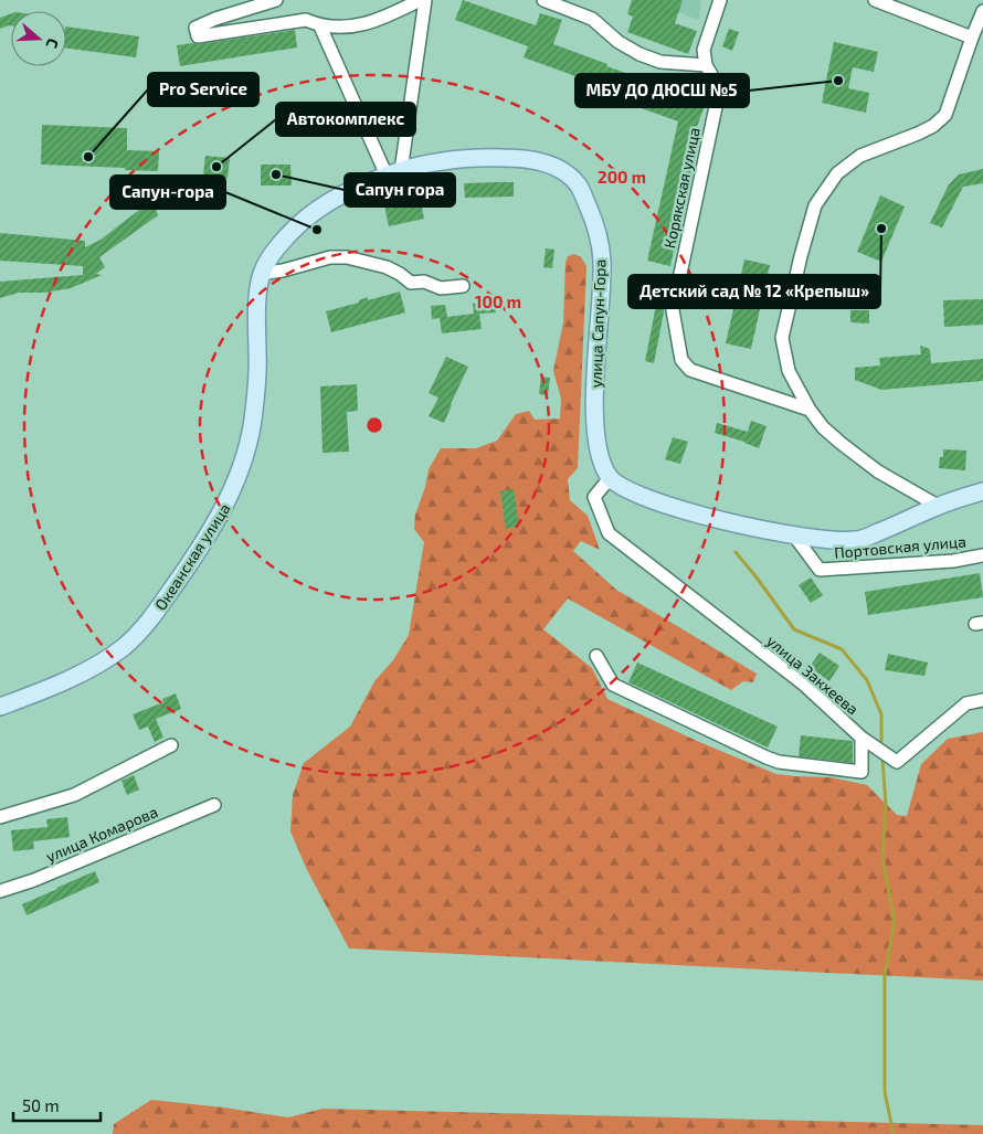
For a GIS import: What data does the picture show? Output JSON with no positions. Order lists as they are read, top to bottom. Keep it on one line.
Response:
{"streets":{"main road":["улица Сапун-Гора","Океанская улица"],"street":["Корякская улица","Портовская улица","улица Закхеева","улица Комарова"]},"crossings":[["улица Сапун-Гора","Океанская улица"],["улица Сапун-Гора","улица Закхеева"]],"places":["МБУ ДО ДЮСШ №5","Pro Service","Автокомплекс","Сапун гора","Детский сад № 12 «Крепыш»","Сапун-гора"],"scale_bar":"50 m","north":"right","rings":["200 m","100 m"]}
